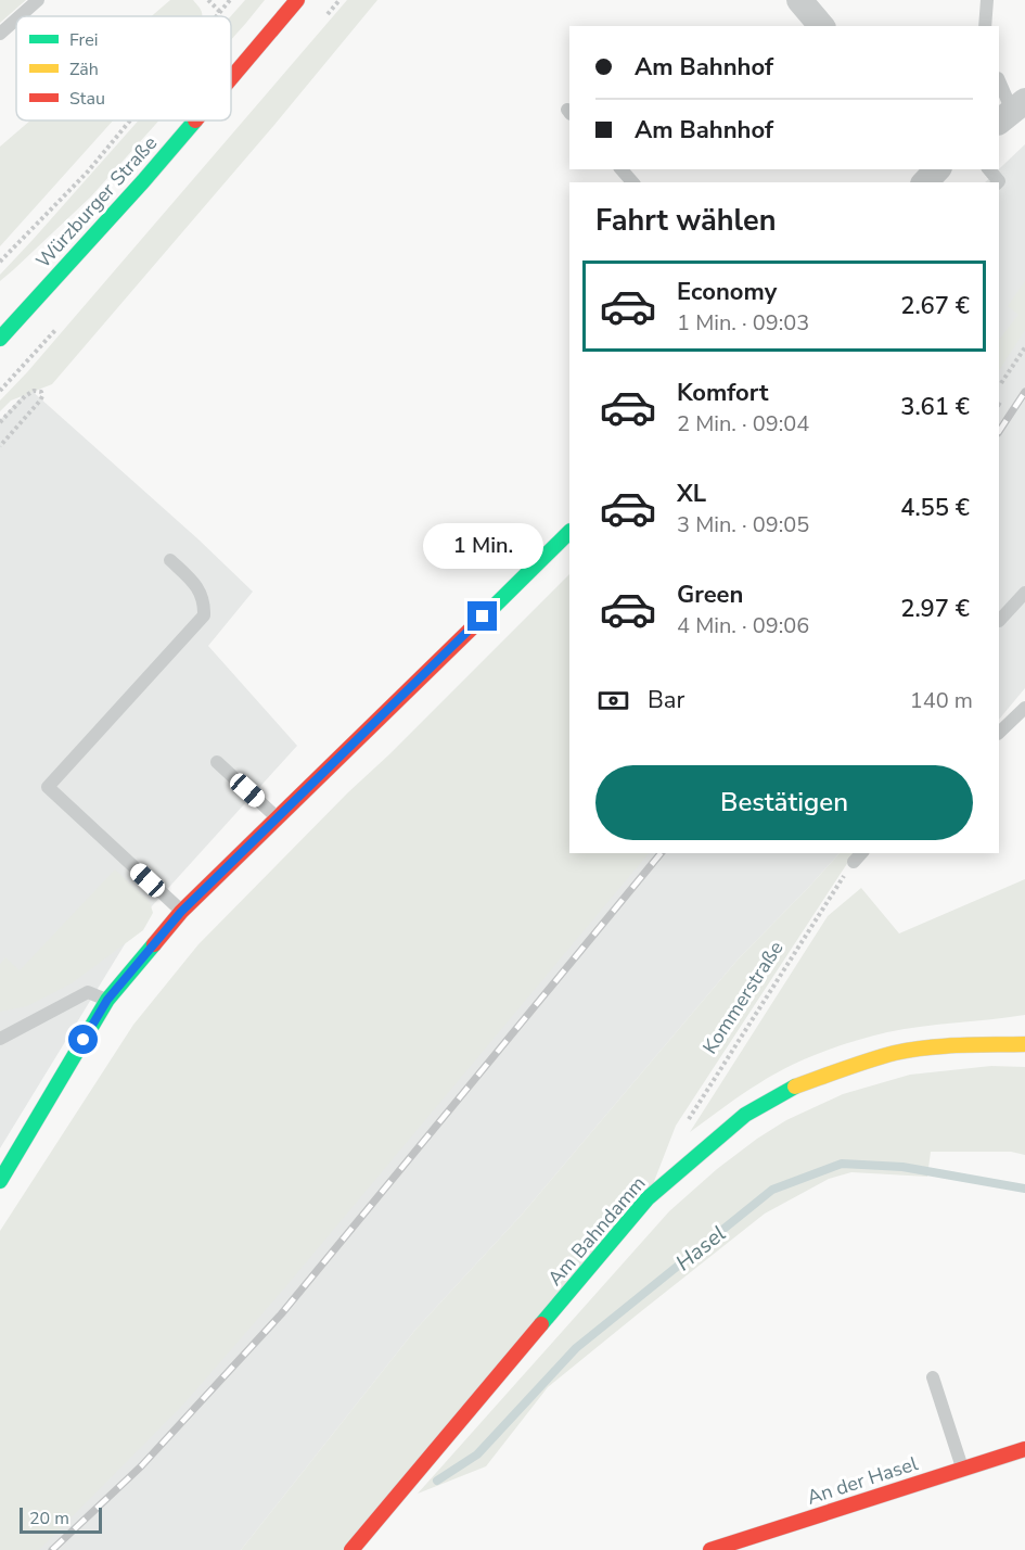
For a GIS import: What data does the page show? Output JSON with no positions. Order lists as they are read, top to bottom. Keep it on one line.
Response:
{"streets":{"street":["Würzburger Straße","Am Bahndamm","An der Hasel"],"path":["Kommerstraße"]},"water":["Hasel"],"legend":["Frei","Zäh","Stau"],"scale_bar":"20 m","page":{"banner":["Am Bahnhof","Am Bahnhof"],"heading":"Fahrt wählen","list":[{"name":"Economy","note":"1 Min. · 09:03","value":"2.67 €"},{"name":"Komfort","note":"2 Min. · 09:04","value":"3.61 €"},{"name":"XL","note":"3 Min. · 09:05","value":"4.55 €"},{"name":"Green","note":"4 Min. · 09:06","value":"2.97 €"}],"bubble":"1 Min.","pay":["Bar","140 m"],"buttons":"Bestätigen","scale":"20 m"}}
